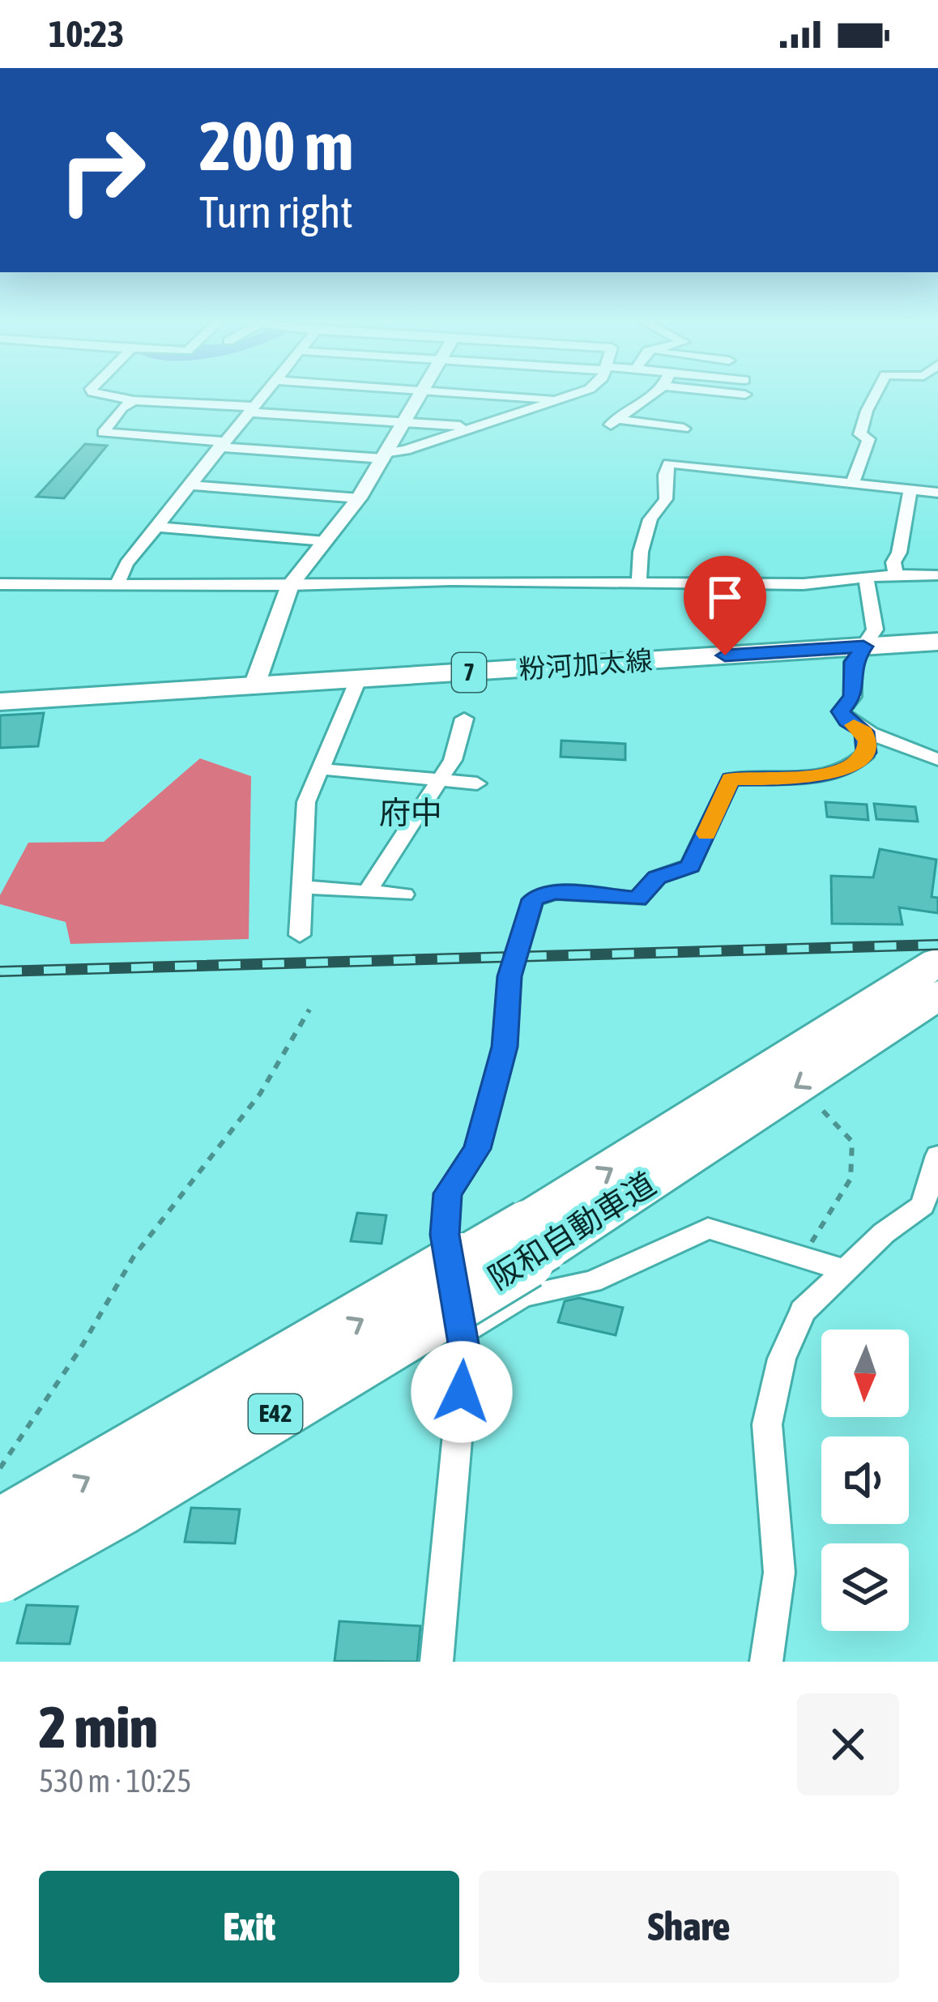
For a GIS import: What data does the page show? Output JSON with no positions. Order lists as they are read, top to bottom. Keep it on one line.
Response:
{"streets":{"highway":["阪和自動車道","E42"],"main road":["粉河加太線","7"]},"districts":["府中"],"north":"bottom","page":{"status":"10:23","turn":["200 m","Turn right"],"heading":["2 min","530 m · 10:25"],"buttons":["Exit","Share"]}}
